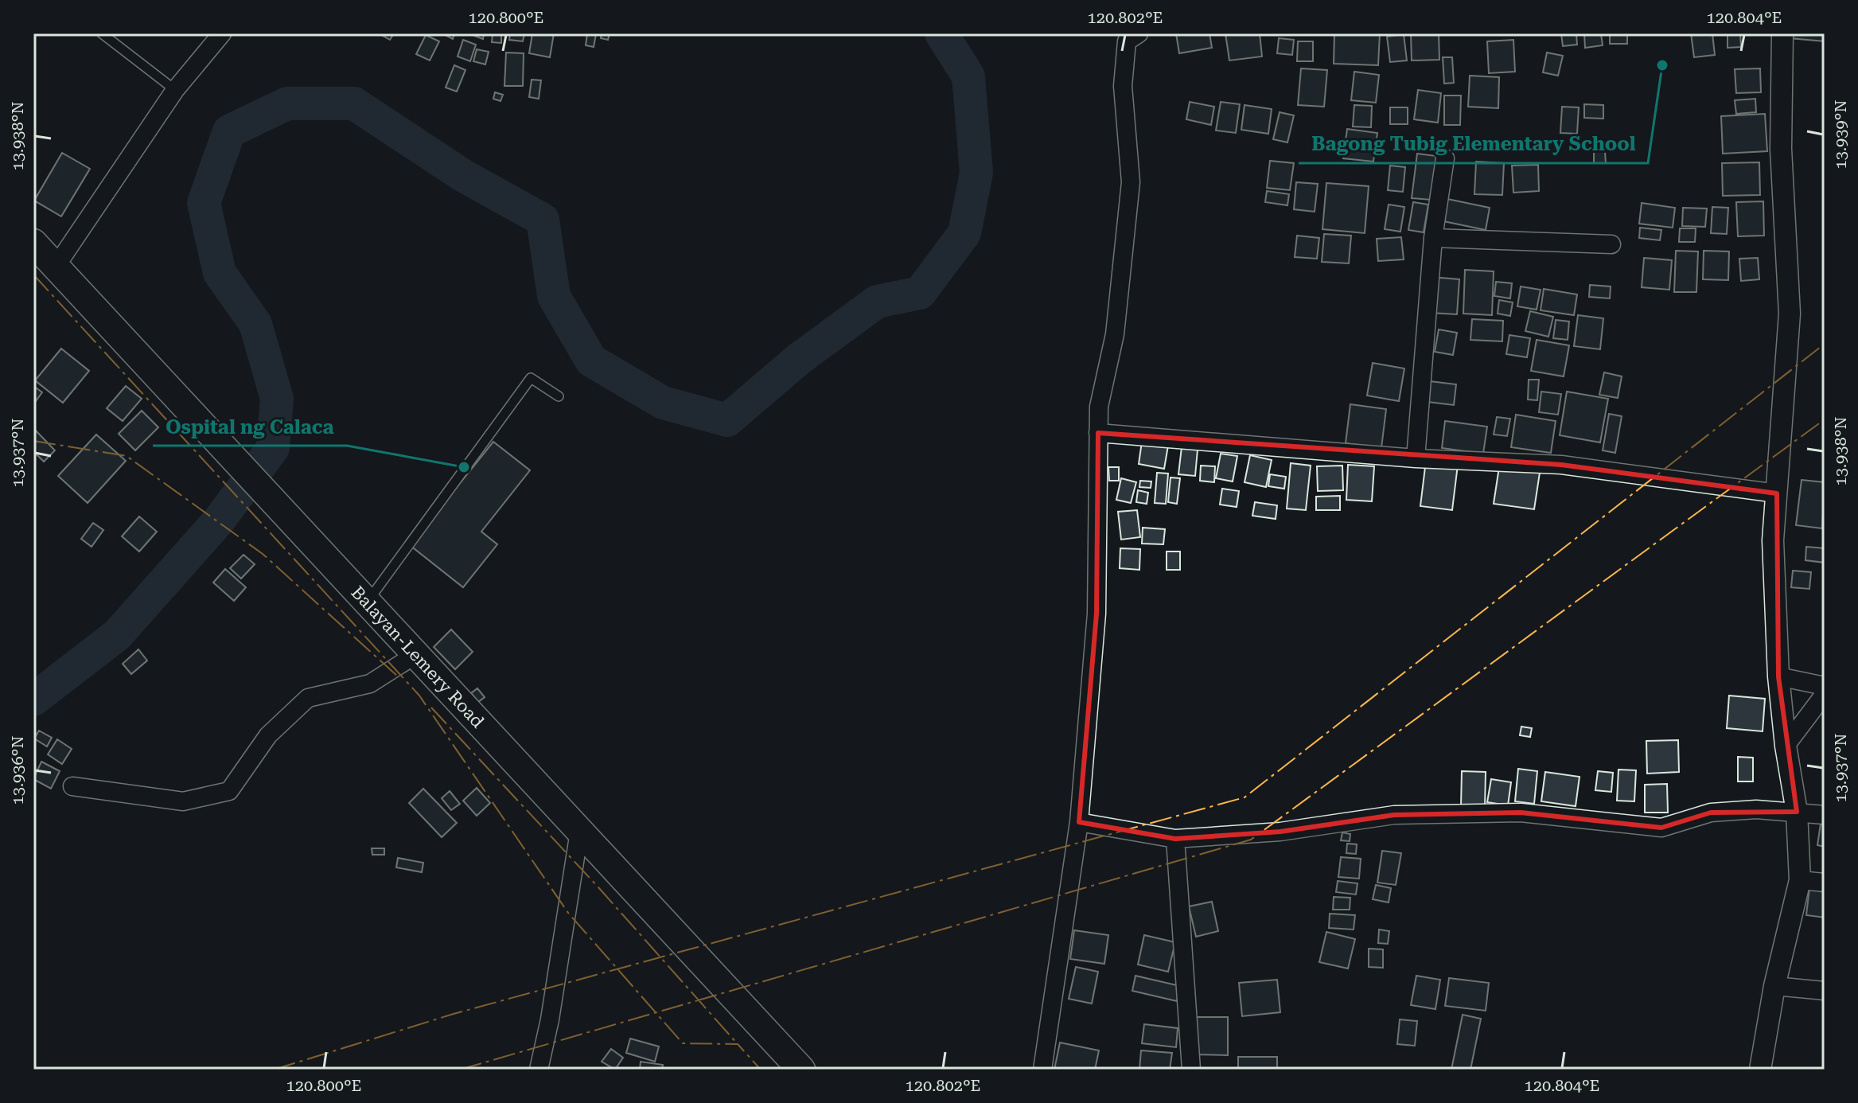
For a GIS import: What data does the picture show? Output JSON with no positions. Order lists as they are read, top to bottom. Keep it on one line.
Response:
{"streets":{"main road":["Balayan-Lemery Road"]},"places":["Bagong Tubig Elementary School","Ospital ng Calaca"],"coordinates":["120.800°E","120.802°E","120.804°E","13.939°N","13.938°N","13.937°N","13.936°N"]}
